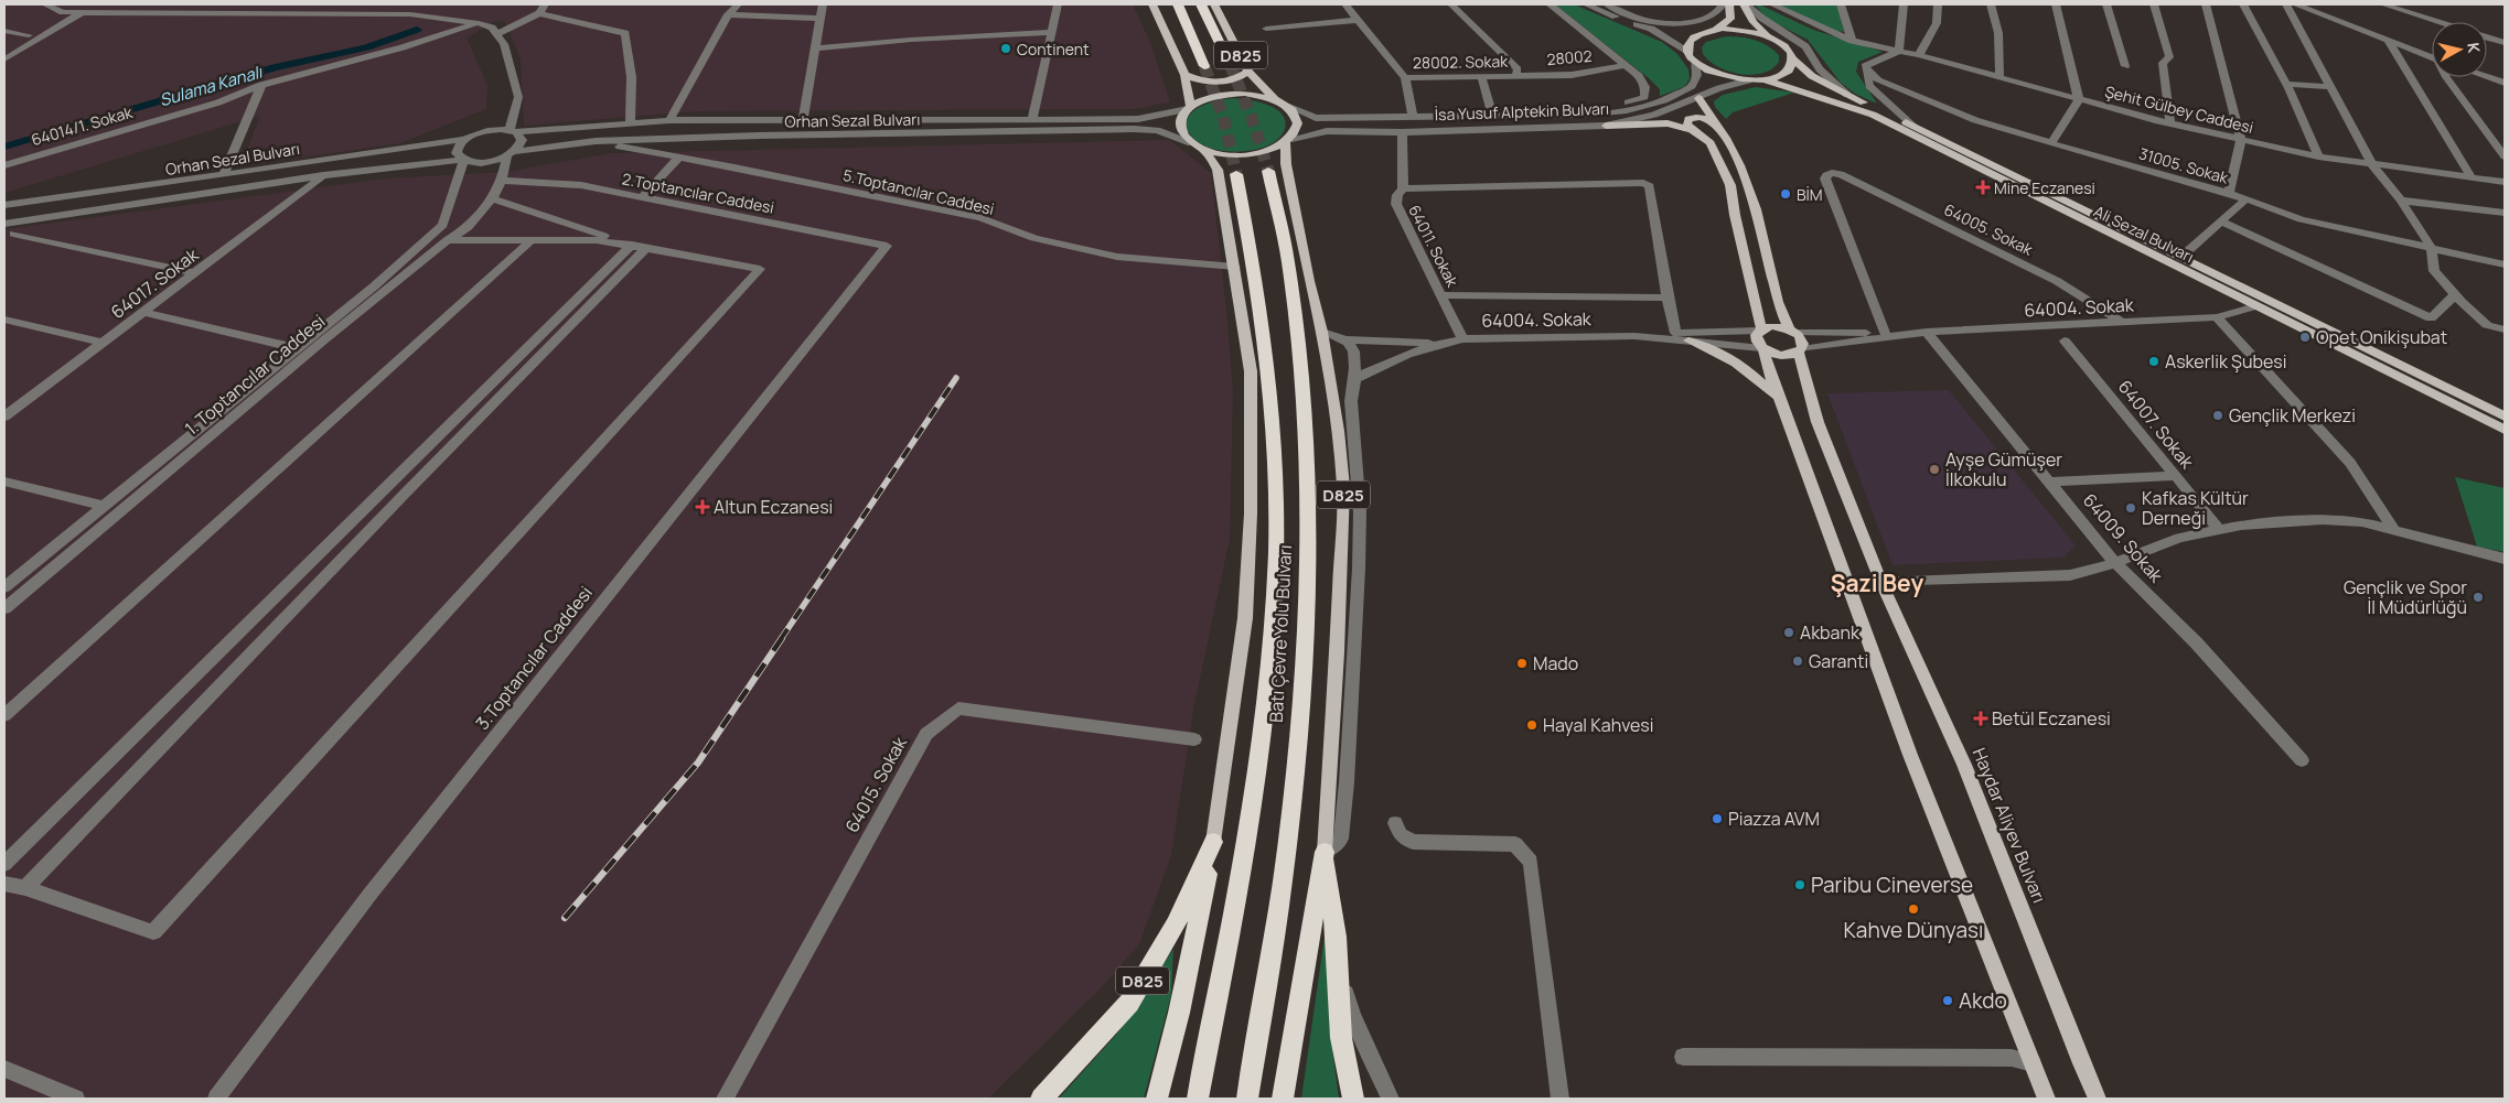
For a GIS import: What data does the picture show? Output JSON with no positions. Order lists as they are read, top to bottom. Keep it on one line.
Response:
{"streets":{"highway":["D825","Batı Çevre Yolu Bulvarı"],"main road":["Ali Sezal Bulvarı","Haydar Aliyev Bulvarı"],"street":["28002","28002. Sokak","Şehit Gülbey Caddesi","İsa Yusuf Alptekin Bulvarı","Orhan Sezal Bulvarı","64014/1. Sokak","31005. Sokak","5.Toptancılar Caddesi","2.Toptancılar Caddesi","64005. Sokak","64011. Sokak","64017. Sokak","64004. Sokak","1. Toptancılar Caddesi","64007. Sokak","64009. Sokak","3.Toptancılar Caddesi","64015. Sokak"]},"crossings":[["D825","İsa Yusuf Alptekin Bulvarı"],["D825","Orhan Sezal Bulvarı"],["D825","5.Toptancılar Caddesi"],["28002","28002. Sokak"],["İsa Yusuf Alptekin Bulvarı","64011. Sokak"],["Orhan Sezal Bulvarı","5.Toptancılar Caddesi"],["Orhan Sezal Bulvarı","64017. Sokak"],["Orhan Sezal Bulvarı","1. Toptancılar Caddesi"],["2.Toptancılar Caddesi","1. Toptancılar Caddesi"],["2.Toptancılar Caddesi","3.Toptancılar Caddesi"],["64005. Sokak","64004. Sokak"],["Ali Sezal Bulvarı","64004. Sokak"],["64011. Sokak","64004. Sokak"],["64004. Sokak","64009. Sokak"],["64004. Sokak","Haydar Aliyev Bulvarı"]],"districts":["Şazi Bey"],"water":["Sulama Kanalı"],"places":{"other":["Continent","BİM","Opet Onikişubat","Askerlik Şubesi","Gençlik Merkezi","Ayşe Gümüşer İlkokulu","Kafkas Kültür Derneği","Gençlik ve Spor İl Müdürlüğü","Akbank","Garanti","Mado","Hayal Kahvesi","Piazza AVM","Paribu Cineverse","Kahve Dünyası","Akdo"],"health":["Mine Eczanesi","Altun Eczanesi","Betül Eczanesi"]},"north":"right"}
